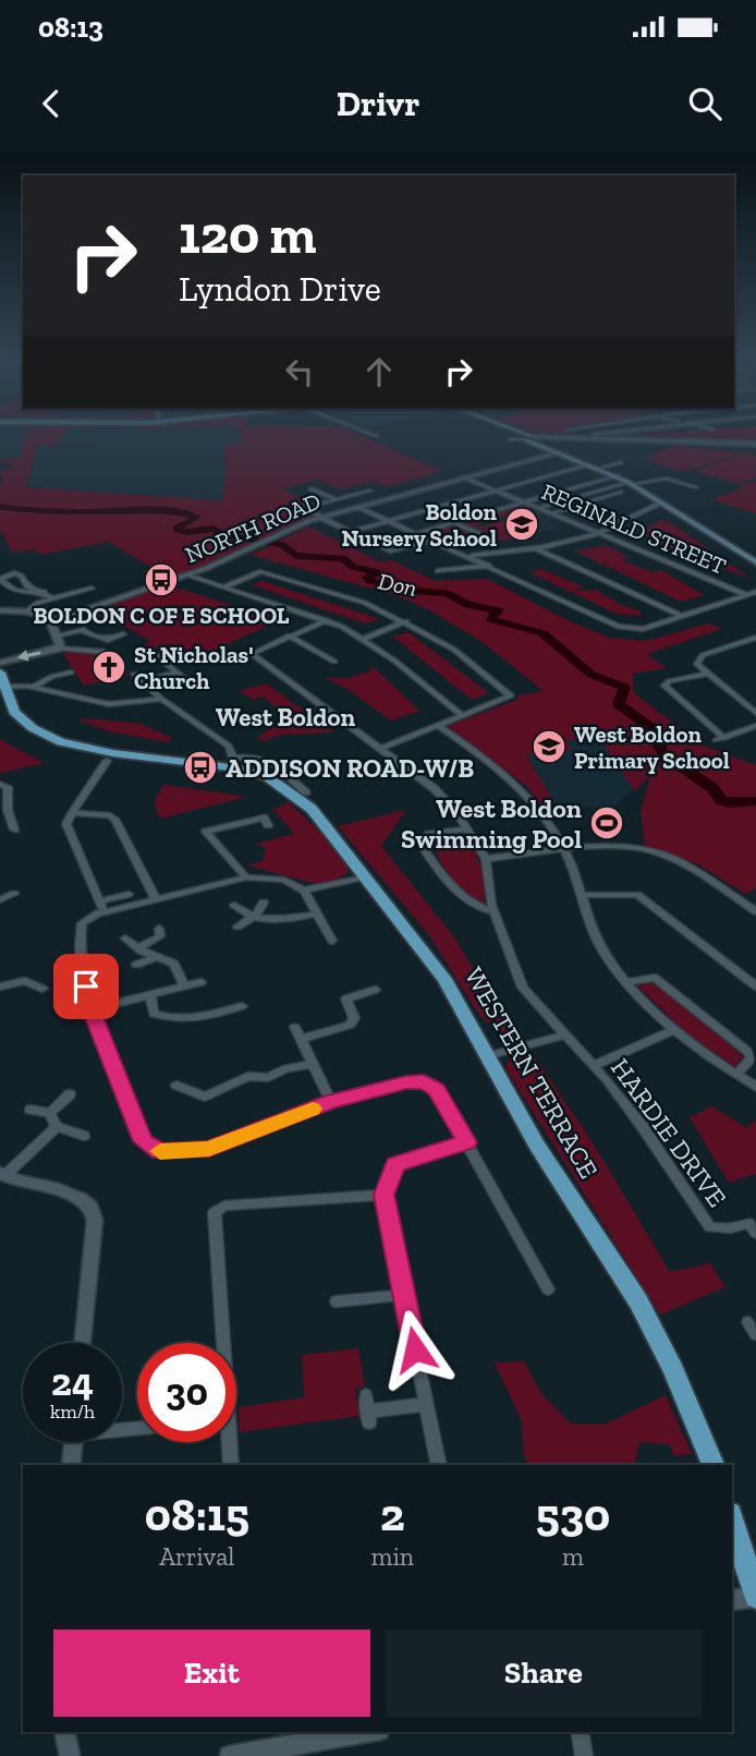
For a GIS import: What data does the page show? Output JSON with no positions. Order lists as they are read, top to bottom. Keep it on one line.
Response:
{"streets":{"main road":["WESTERN TERRACE"],"street":["NORTH ROAD","REGINALD STREET","HARDIE DRIVE"]},"crossings":[["NORTH ROAD","REGINALD STREET"]],"districts":["West Boldon"],"water":["Don"],"places":{"school or university":["Boldon Nursery School","West Boldon Primary School"],"bus stop":["BOLDON C OF E SCHOOL","ADDISON ROAD-W/B"],"church":["St Nicholas' Church"],"sports":["West Boldon Swimming Pool"]},"page":{"status":"08:13","header":"Drivr","turn":["120 m","Lyndon Drive"],"speed":"24 km/h","limit":"30","eta":["08:15","Arrival","2","min","530","m"],"buttons":["Exit","Share"]}}
